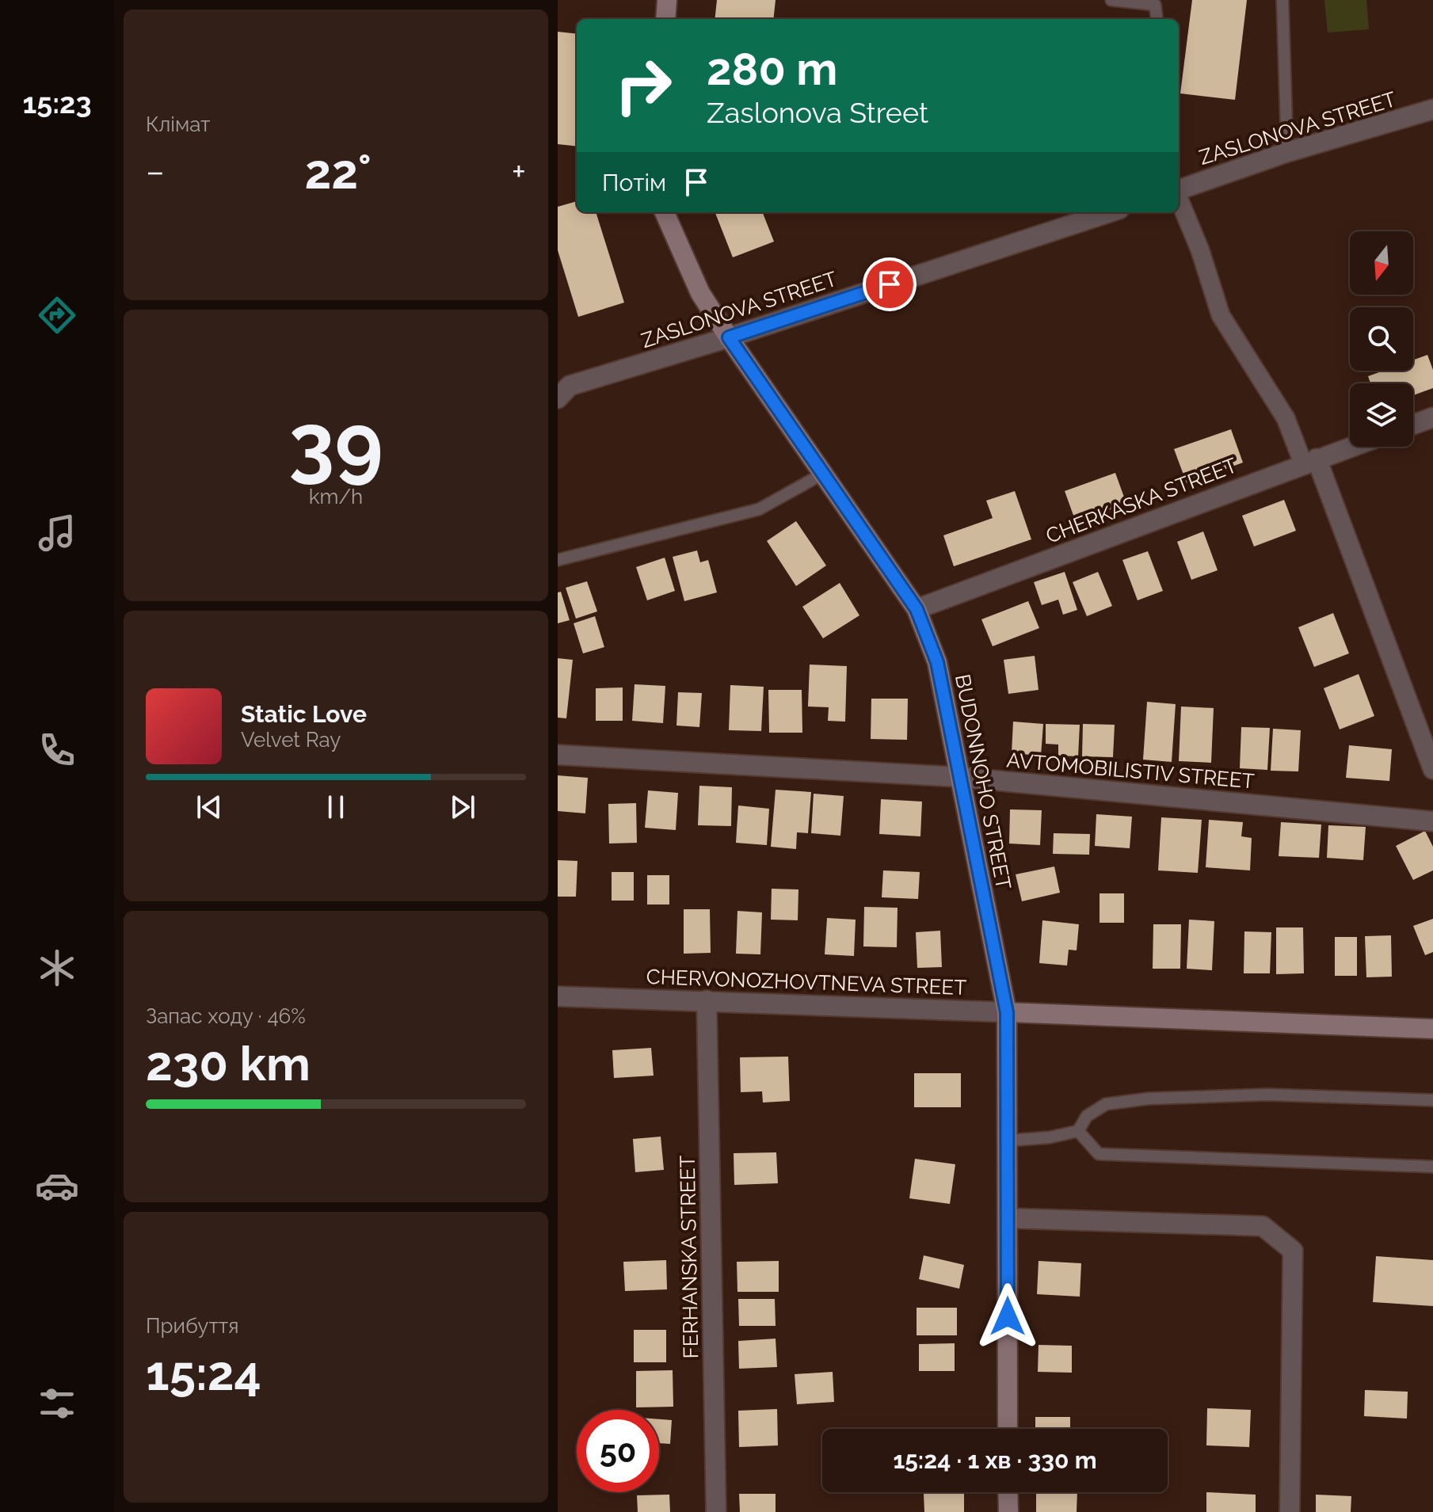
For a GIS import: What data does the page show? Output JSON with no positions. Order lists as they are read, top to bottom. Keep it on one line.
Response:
{"streets":{"main road":["BUDONNOHO STREET","CHERVONOZHOVTNEVA STREET"],"street":["ZASLONOVA STREET","CHERKASKA STREET","AVTOMOBILISTIV STREET","FERHANSKA STREET"]},"crossings":[["ZASLONOVA STREET","BUDONNOHO STREET"],["CHERKASKA STREET","BUDONNOHO STREET"],["AVTOMOBILISTIV STREET","BUDONNOHO STREET"],["BUDONNOHO STREET","CHERVONOZHOVTNEVA STREET"],["CHERVONOZHOVTNEVA STREET","FERHANSKA STREET"]],"north":"bottom","page":{"tabs":"15:23","tile":["Клімат",["39","km/h"],["Запас ходу · 46%","230 km"],["Прибуття","15:24"]],"turn":["280 m","Zaslonova Street"],"heat":["−","22°","+"],"then":"Потім","song":["Static Love","Velvet Ray"],"limit":"50","trip":"15:24 · 1 хв · 330 m"}}
